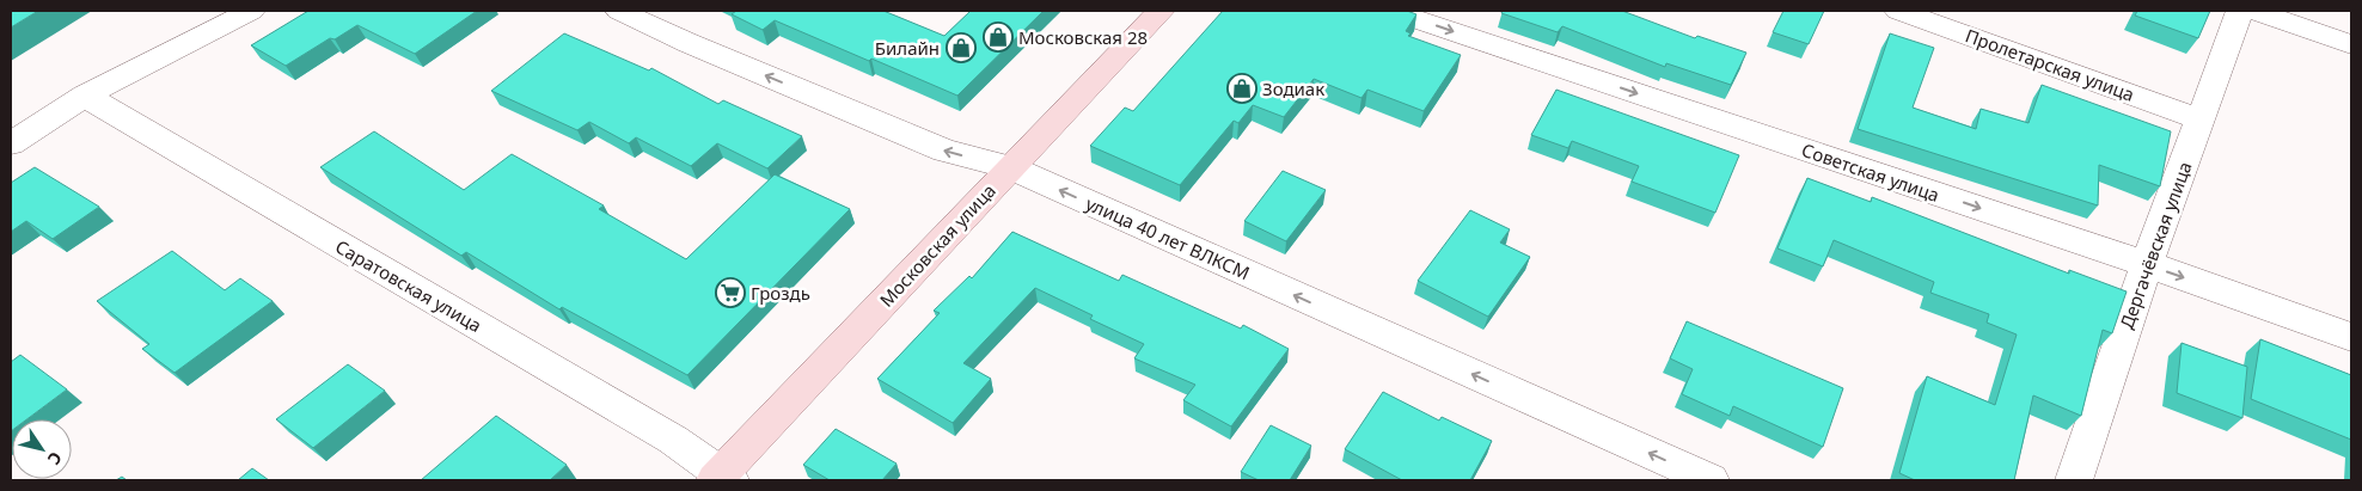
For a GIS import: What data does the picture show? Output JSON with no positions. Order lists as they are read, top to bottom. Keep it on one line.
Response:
{"streets":{"main road":["Московская улица"],"street":["Пролетарская улица","Советская улица","улица 40 лет ВЛКСМ","Дергачёвская улица","Саратовская улица"]},"crossings":[["Пролетарская улица","Дергачёвская улица"],["Советская улица","Дергачёвская улица"],["улица 40 лет ВЛКСМ","Московская улица"],["Московская улица","Саратовская улица"]],"one_way":["Советская улица","улица 40 лет ВЛКСМ"],"places":{"shop":["Московская 28","Билайн","Зодиак"],"supermarket":["Гроздь"]},"north":"bottom right"}
